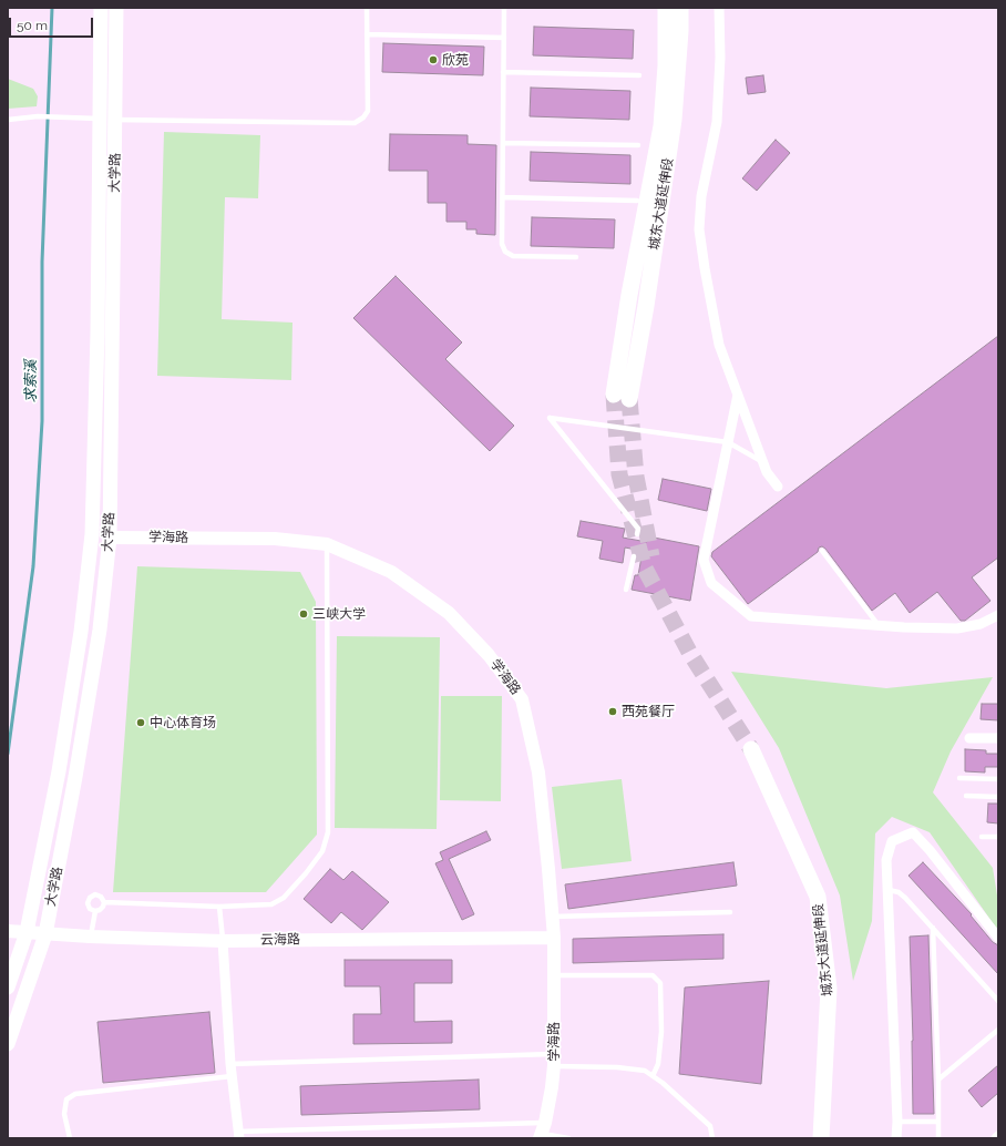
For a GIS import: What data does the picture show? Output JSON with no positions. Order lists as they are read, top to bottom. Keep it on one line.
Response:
{"streets":{"main road":["大学路","城东大道延伸段"],"street":["学海路","云海路"]},"crossings":[["大学路","学海路"],["大学路","云海路"],["学海路","云海路"]],"water":["求索溪"],"places":["欣苑","三峡大学","西苑餐厅","中心体育场"],"scale_bar":"50 m"}
